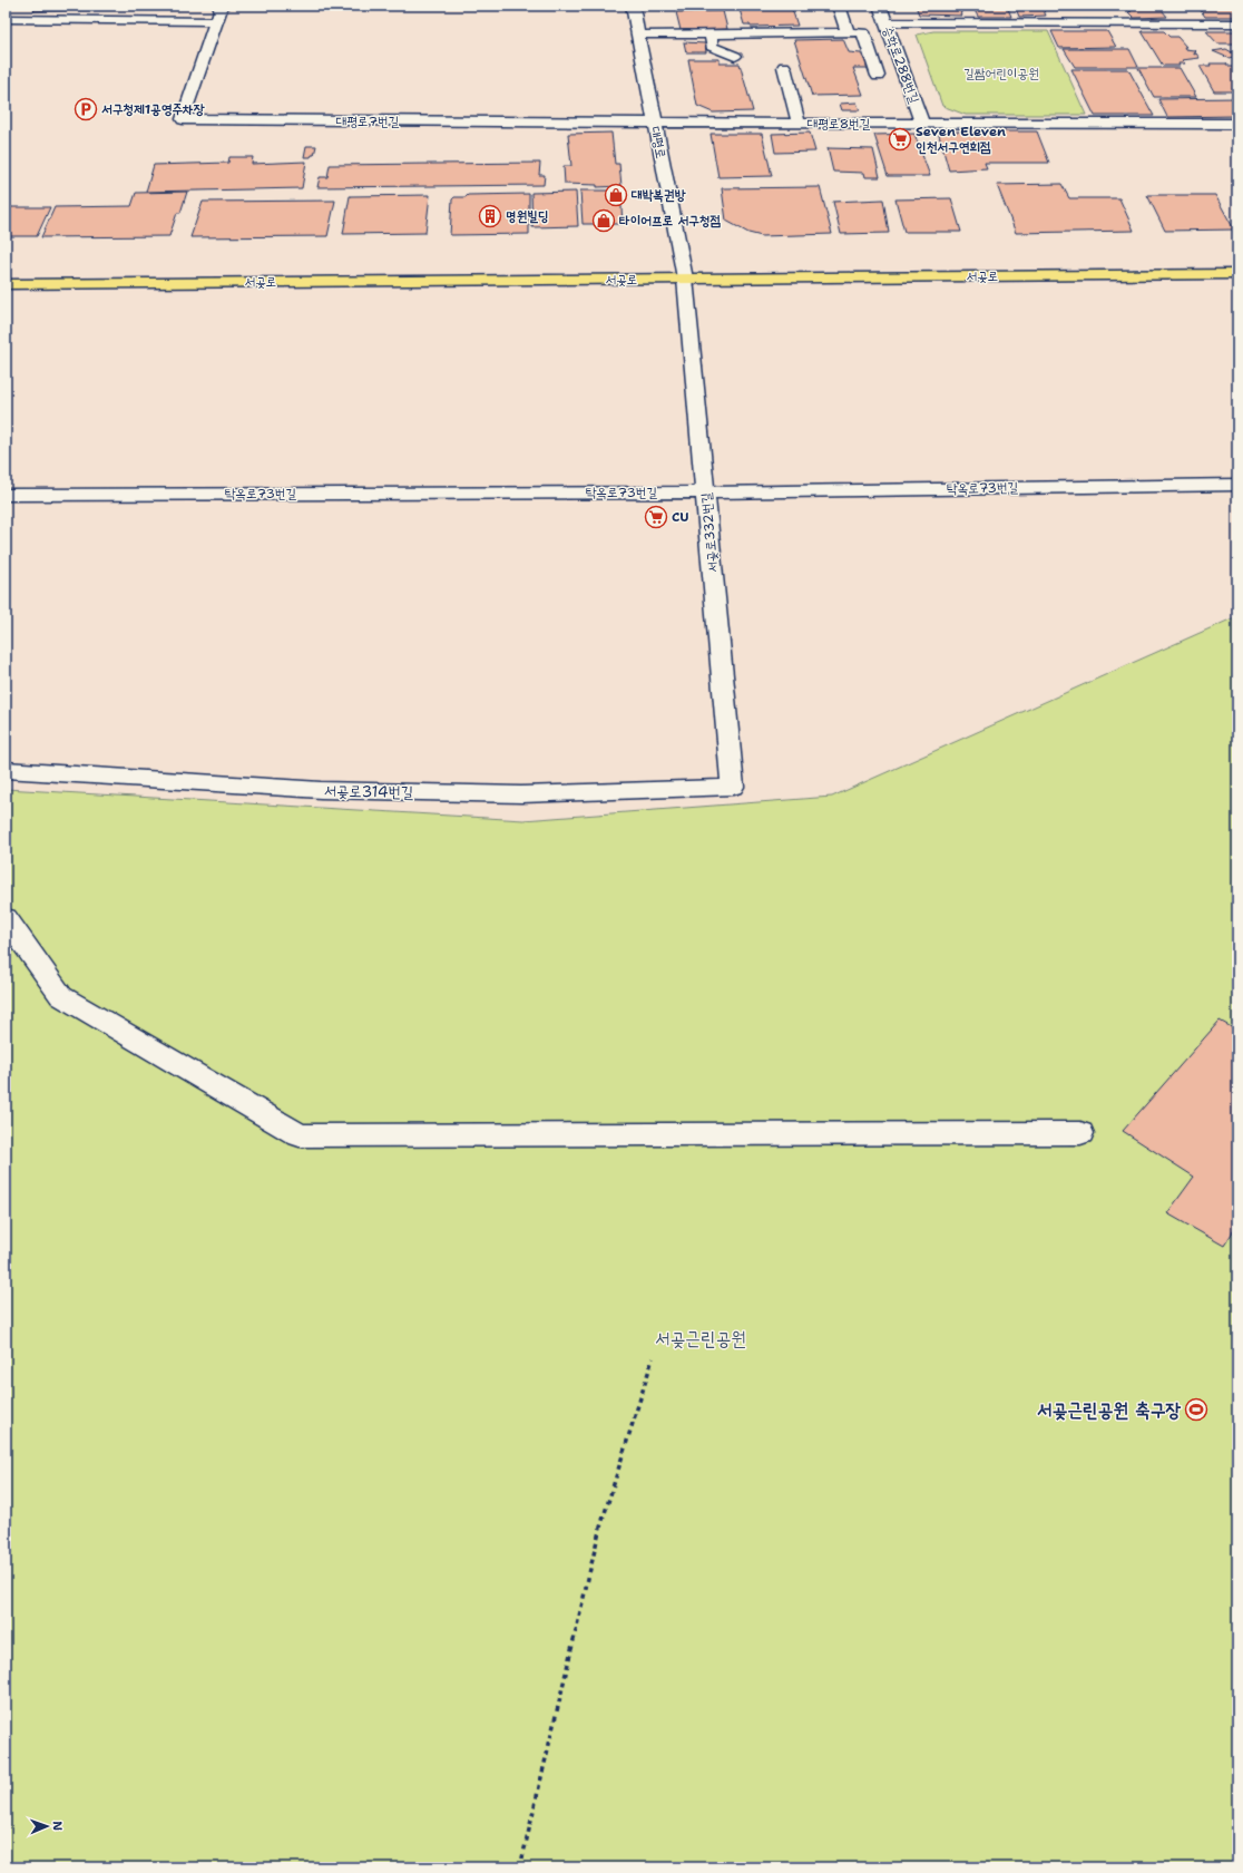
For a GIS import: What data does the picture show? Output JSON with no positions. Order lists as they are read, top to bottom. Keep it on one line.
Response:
{"streets":{"main road":["서곶로"],"street":["승학로288번길","대평로7번길","대평로8번길","대평로","탁옥로73번길","서곶로332번길","서곶로314번길"]},"crossings":[["승학로288번길","대평로8번길"],["대평로7번길","대평로8번길"],["대평로7번길","대평로"],["대평로8번길","대평로"],["대평로","서곶로"],["대평로","서곶로332번길"],["서곶로","서곶로332번길"],["탁옥로73번길","서곶로332번길"],["서곶로332번길","서곶로314번길"]],"parks":["길쌈어린이공원","서곶근린공원"],"places":{"parking":["서구청제1공영주차장"],"supermarket":["Seven Eleven 인천서구연희점","CU"],"shop":["대박복권방","타이어프로 서구청점"],"building":["명원빌딩"],"sports":["서곶근린공원 축구장"]},"north":"right"}
